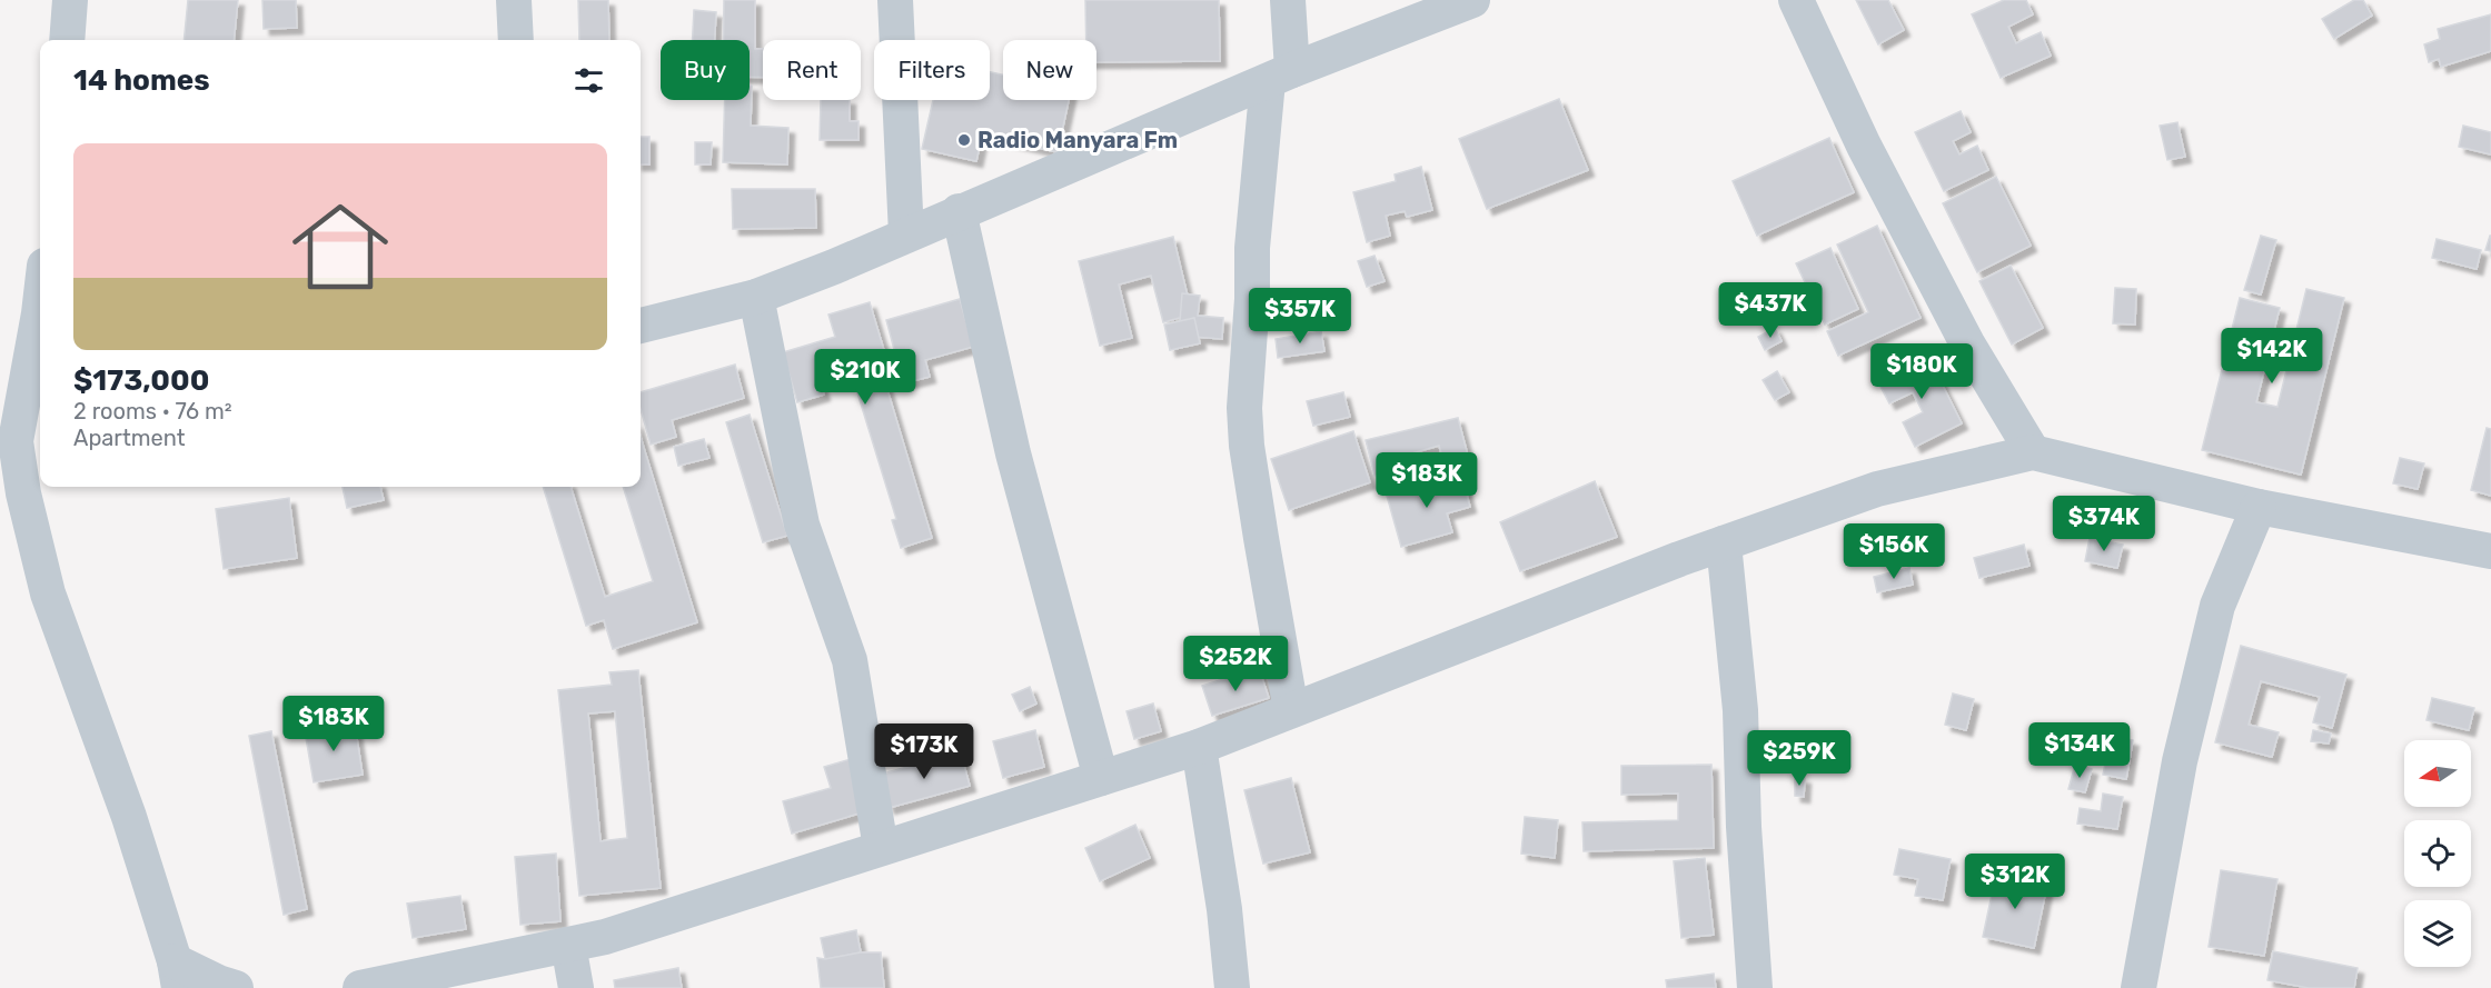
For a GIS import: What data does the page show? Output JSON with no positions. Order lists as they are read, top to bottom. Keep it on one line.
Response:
{"places":["Radio Manyara Fm"],"north":"left","page":{"chip":["Buy","Rent","Filters","New"],"heading":"14 homes","list":[{"name":"$173,000","note":"2 rooms · 76 m² · Apartment"}],"price":["$437K","$357K","$142K","$180K","$210K","$183K","$374K","$156K","$252K","$183K","$134K","$173K","$259K","$312K"]}}
